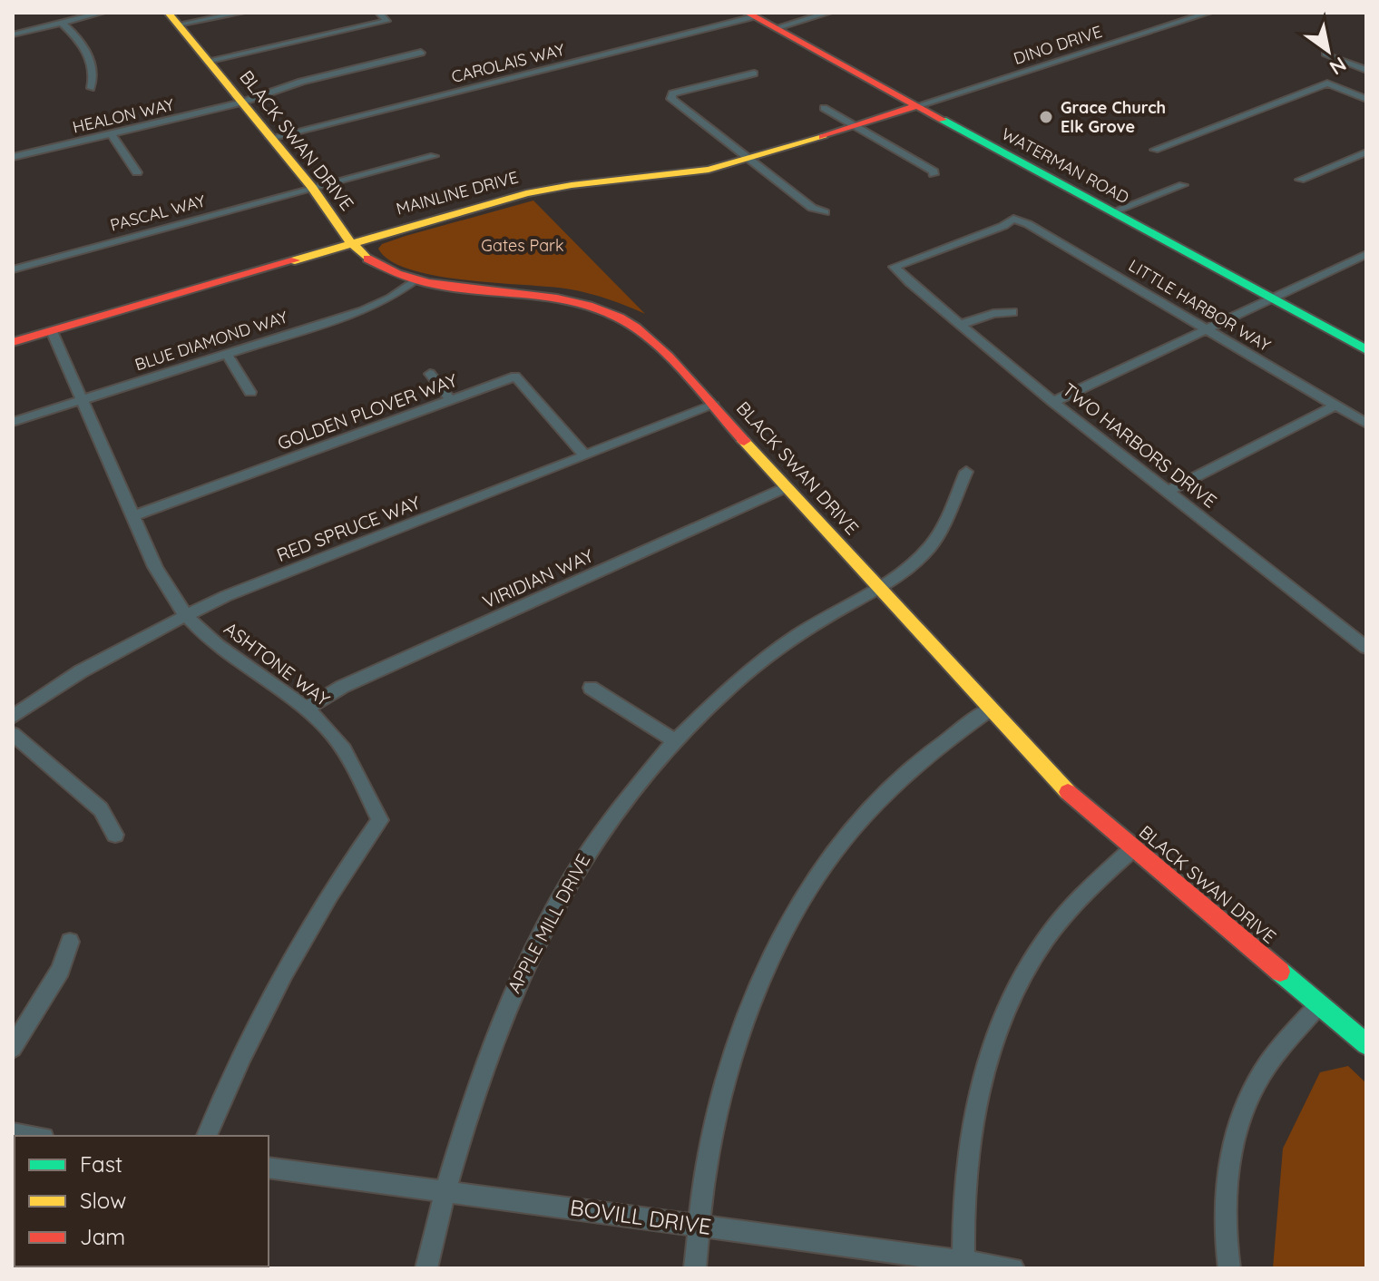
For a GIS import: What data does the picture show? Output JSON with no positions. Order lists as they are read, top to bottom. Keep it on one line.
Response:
{"streets":{"street":["DINO DRIVE","CAROLAIS WAY","HEALON WAY","BLACK SWAN DRIVE","WATERMAN ROAD","MAINLINE DRIVE","PASCAL WAY","LITTLE HARBOR WAY","BLUE DIAMOND WAY","GOLDEN PLOVER WAY","TWO HARBORS DRIVE","RED SPRUCE WAY","VIRIDIAN WAY","ASHTONE WAY","APPLE MILL DRIVE","BOVILL DRIVE"]},"crossings":[["DINO DRIVE","WATERMAN ROAD"],["DINO DRIVE","MAINLINE DRIVE"],["CAROLAIS WAY","BLACK SWAN DRIVE"],["CAROLAIS WAY","WATERMAN ROAD"],["HEALON WAY","BLACK SWAN DRIVE"],["BLACK SWAN DRIVE","MAINLINE DRIVE"],["BLACK SWAN DRIVE","PASCAL WAY"],["BLACK SWAN DRIVE","BLUE DIAMOND WAY"],["BLACK SWAN DRIVE","RED SPRUCE WAY"],["BLACK SWAN DRIVE","VIRIDIAN WAY"],["BLACK SWAN DRIVE","APPLE MILL DRIVE"],["WATERMAN ROAD","MAINLINE DRIVE"],["MAINLINE DRIVE","ASHTONE WAY"],["LITTLE HARBOR WAY","TWO HARBORS DRIVE"],["BLUE DIAMOND WAY","ASHTONE WAY"],["GOLDEN PLOVER WAY","RED SPRUCE WAY"],["GOLDEN PLOVER WAY","ASHTONE WAY"],["RED SPRUCE WAY","ASHTONE WAY"],["VIRIDIAN WAY","ASHTONE WAY"],["APPLE MILL DRIVE","BOVILL DRIVE"]],"parks":["Gates Park"],"places":["Grace Church Elk Grove"],"legend":["Fast","Slow","Jam"],"north":"bottom right"}
